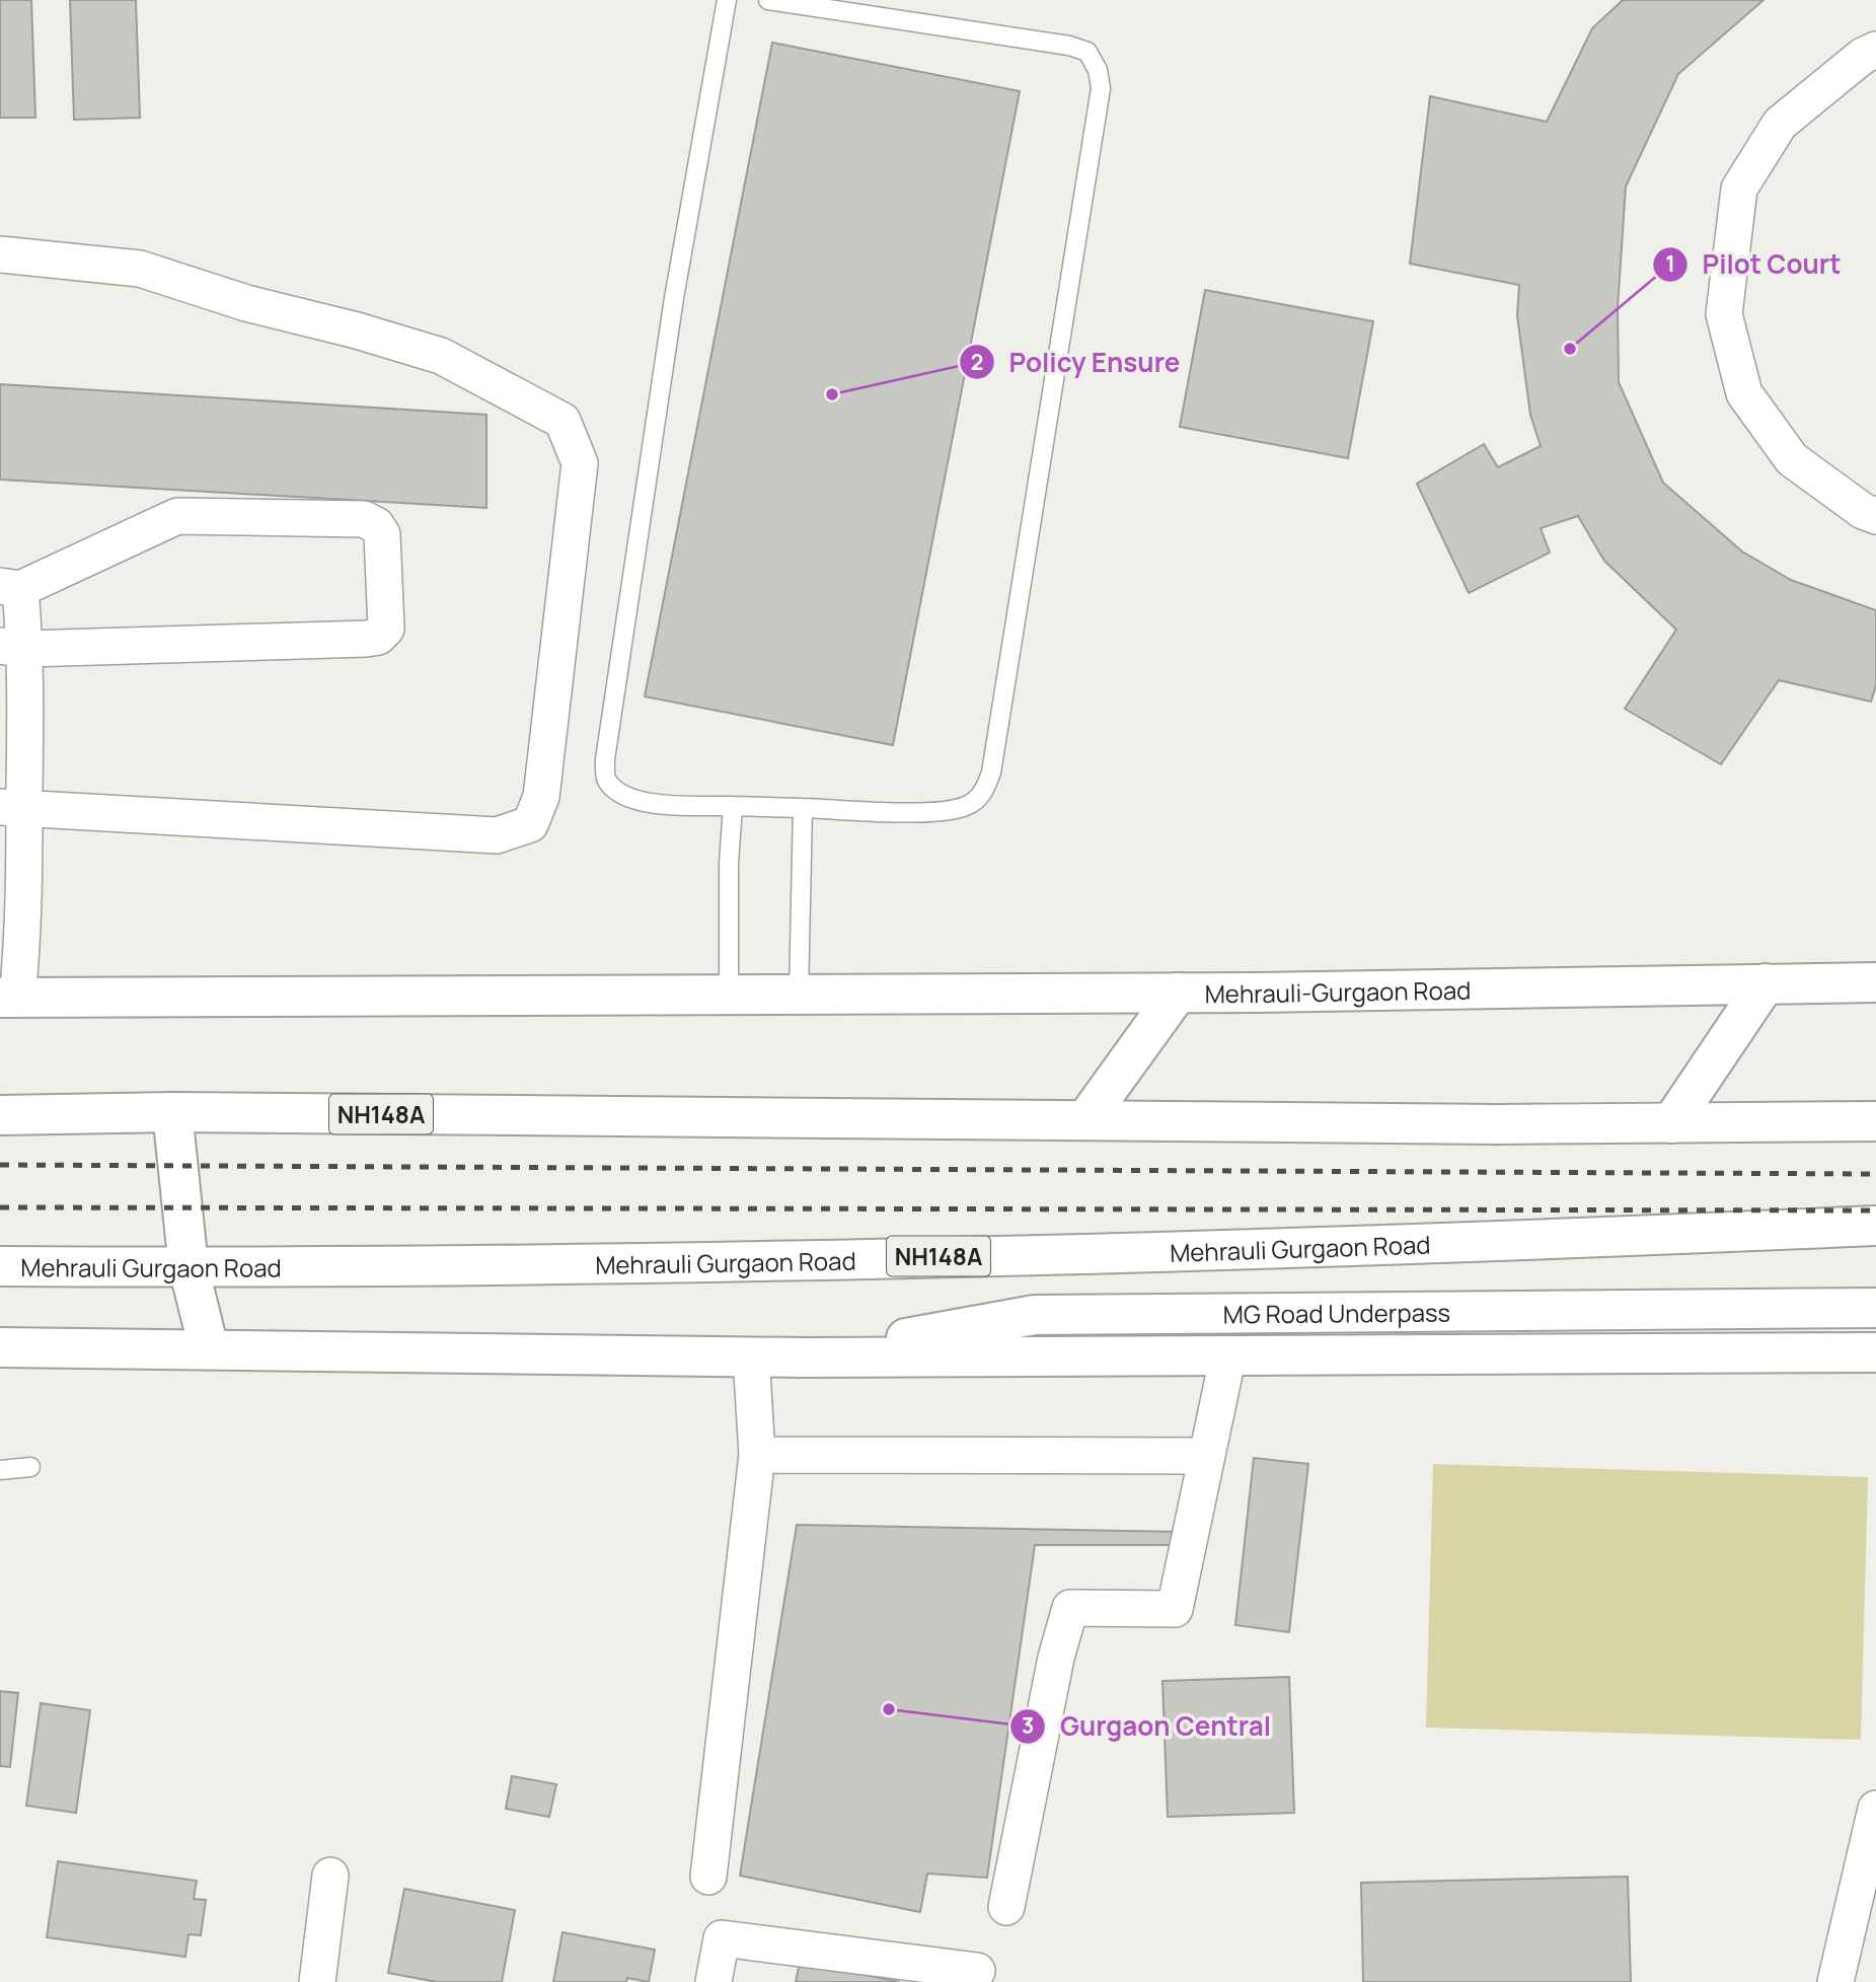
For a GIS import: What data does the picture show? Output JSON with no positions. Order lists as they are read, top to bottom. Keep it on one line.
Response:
{"streets":{"main road":["Mehrauli-Gurgaon Road","NH148A","Mehrauli Gurgaon Road","MG Road Underpass"]},"places":["Pilot Court","Policy Ensure","Gurgaon Central"]}
